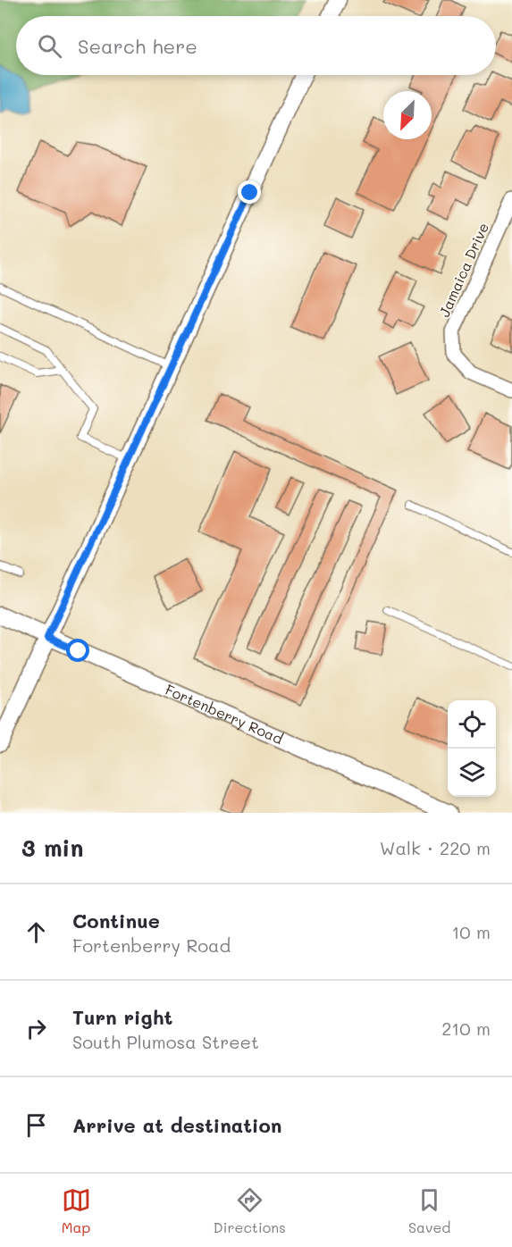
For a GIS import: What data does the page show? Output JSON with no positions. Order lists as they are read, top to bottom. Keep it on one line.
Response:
{"streets":{"street":["Jamaica Drive","Fortenberry Road"]},"north":"bottom left","page":{"search":"Search here","heading":["3 min","Walk · 220 m"],"list":[["Continue","Fortenberry Road","10 m"],["Turn right","South Plumosa Street","210 m"],"Arrive at destination"],"nav":["Map","Directions","Saved"]}}
